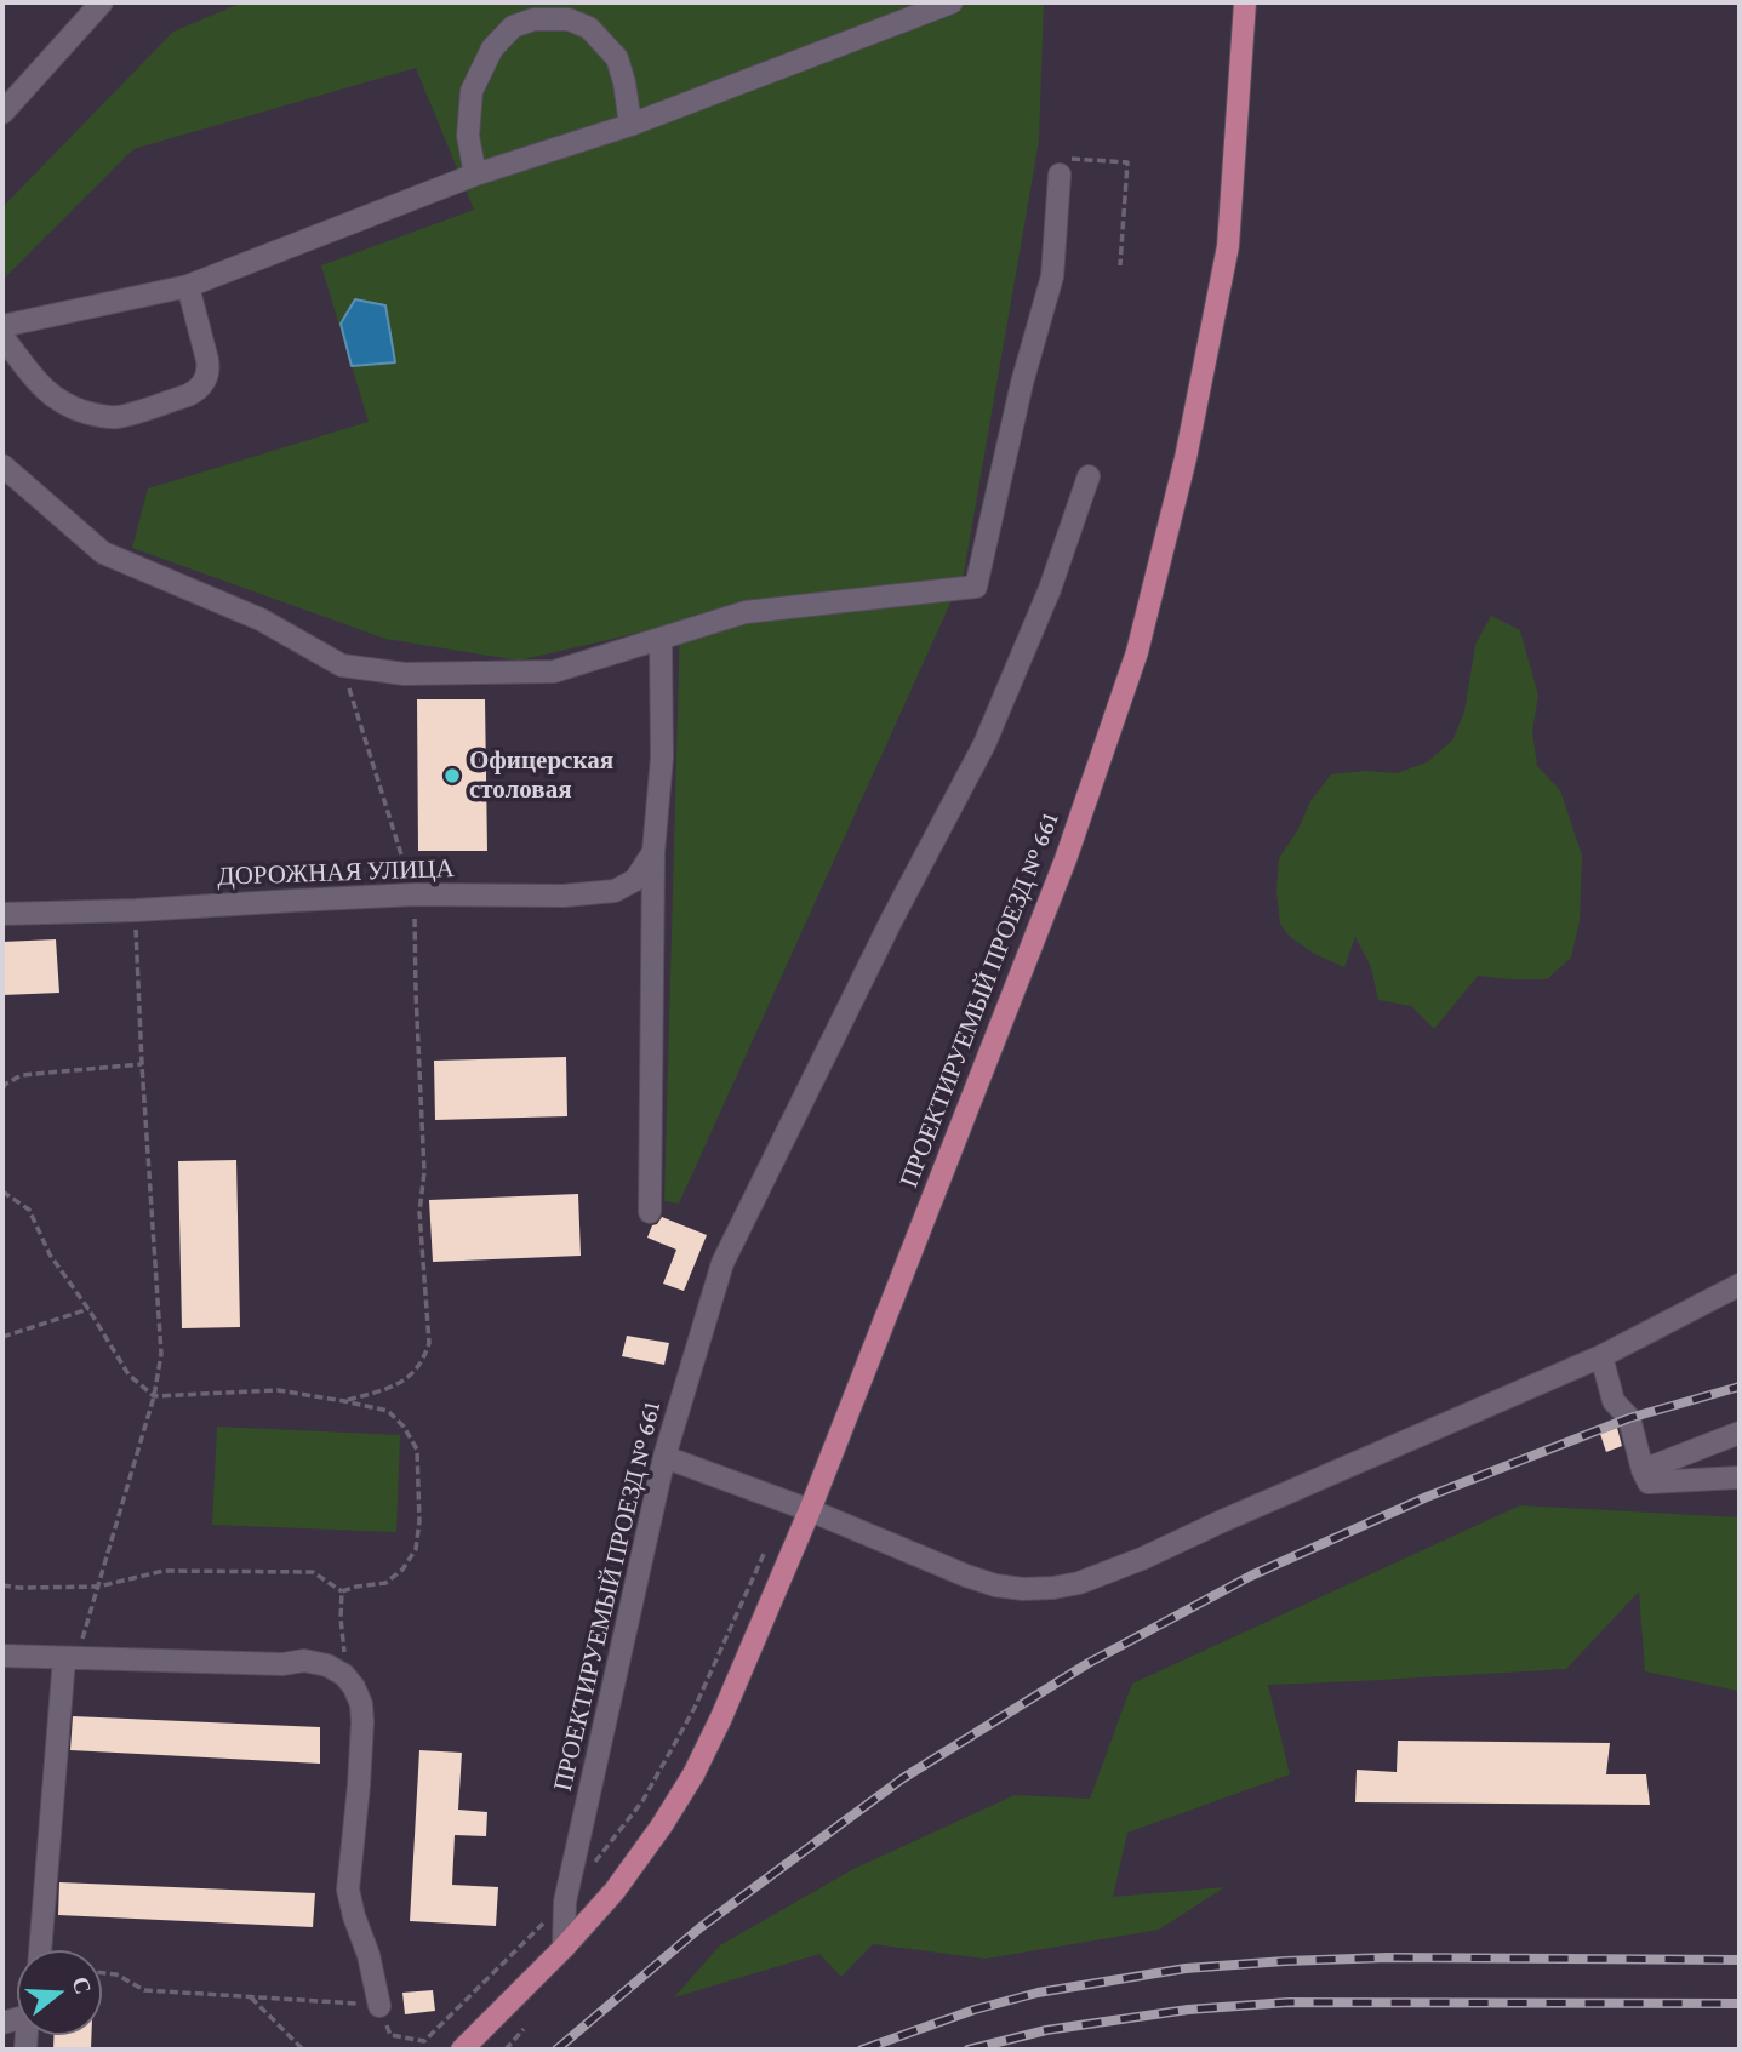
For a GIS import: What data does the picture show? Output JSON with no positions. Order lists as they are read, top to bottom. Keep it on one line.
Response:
{"streets":{"main road":["ПРОЕКТИРУЕМЫЙ ПРОЕЗД № 661"],"street":["ДОРОЖНАЯ УЛИЦА"]},"places":["Офицерская столовая"],"north":"right"}
